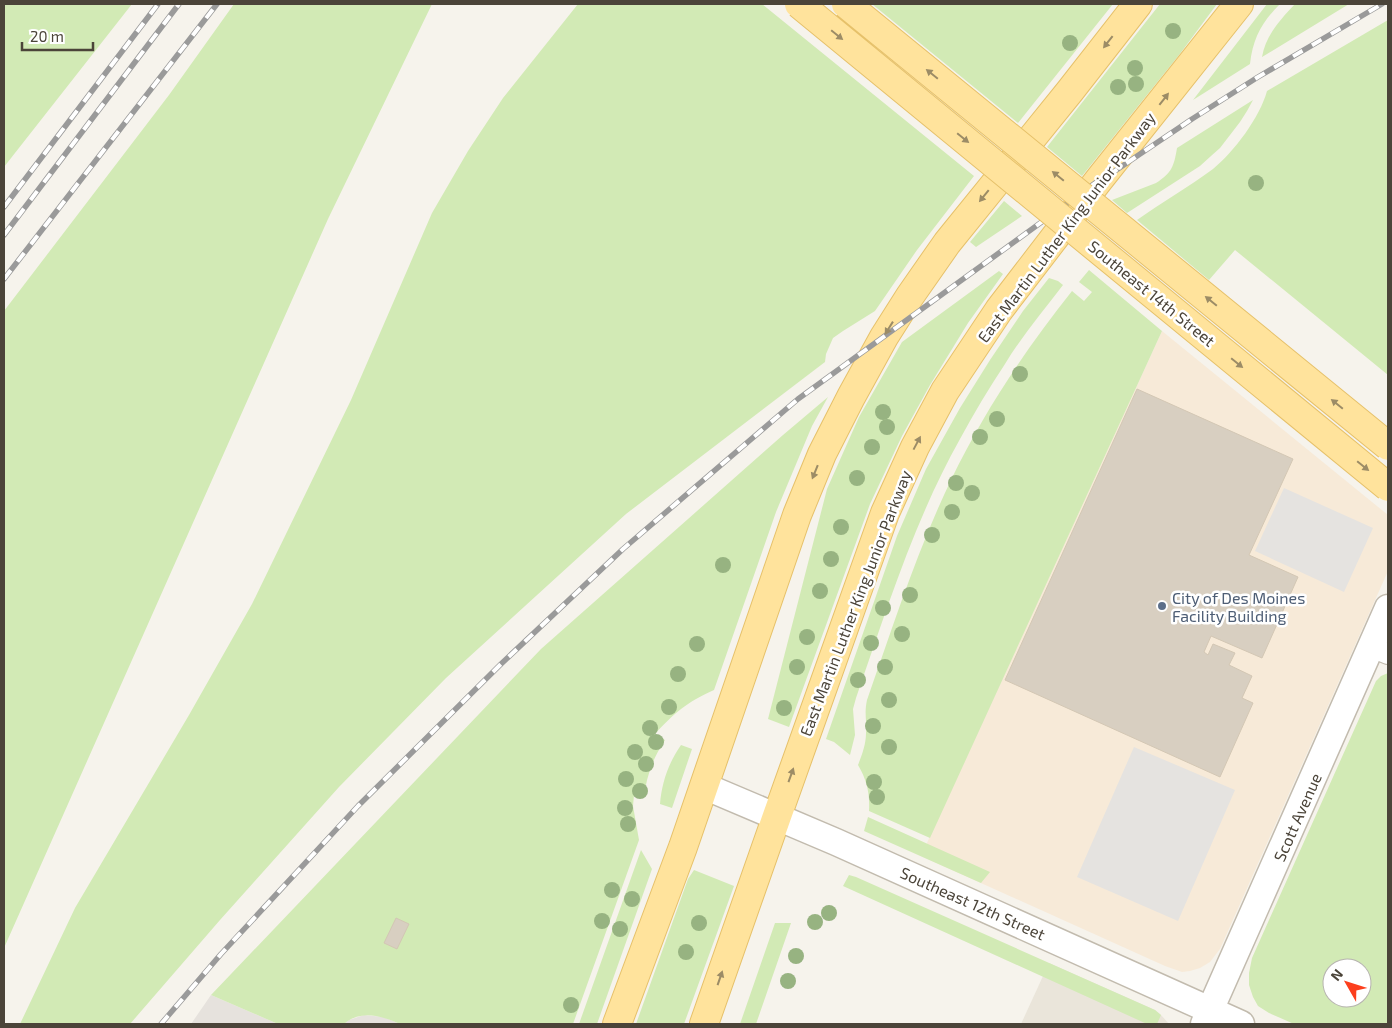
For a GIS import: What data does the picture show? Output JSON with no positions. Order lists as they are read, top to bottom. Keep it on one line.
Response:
{"streets":{"main road":["East Martin Luther King Junior Parkway","Southeast 14th Street"],"street":["Scott Avenue","Southeast 12th Street"]},"crossings":[["East Martin Luther King Junior Parkway","Southeast 12th Street"],["Scott Avenue","Southeast 12th Street"]],"places":["City of Des Moines Facility Building"],"scale_bar":"20 m","north":"top left"}
